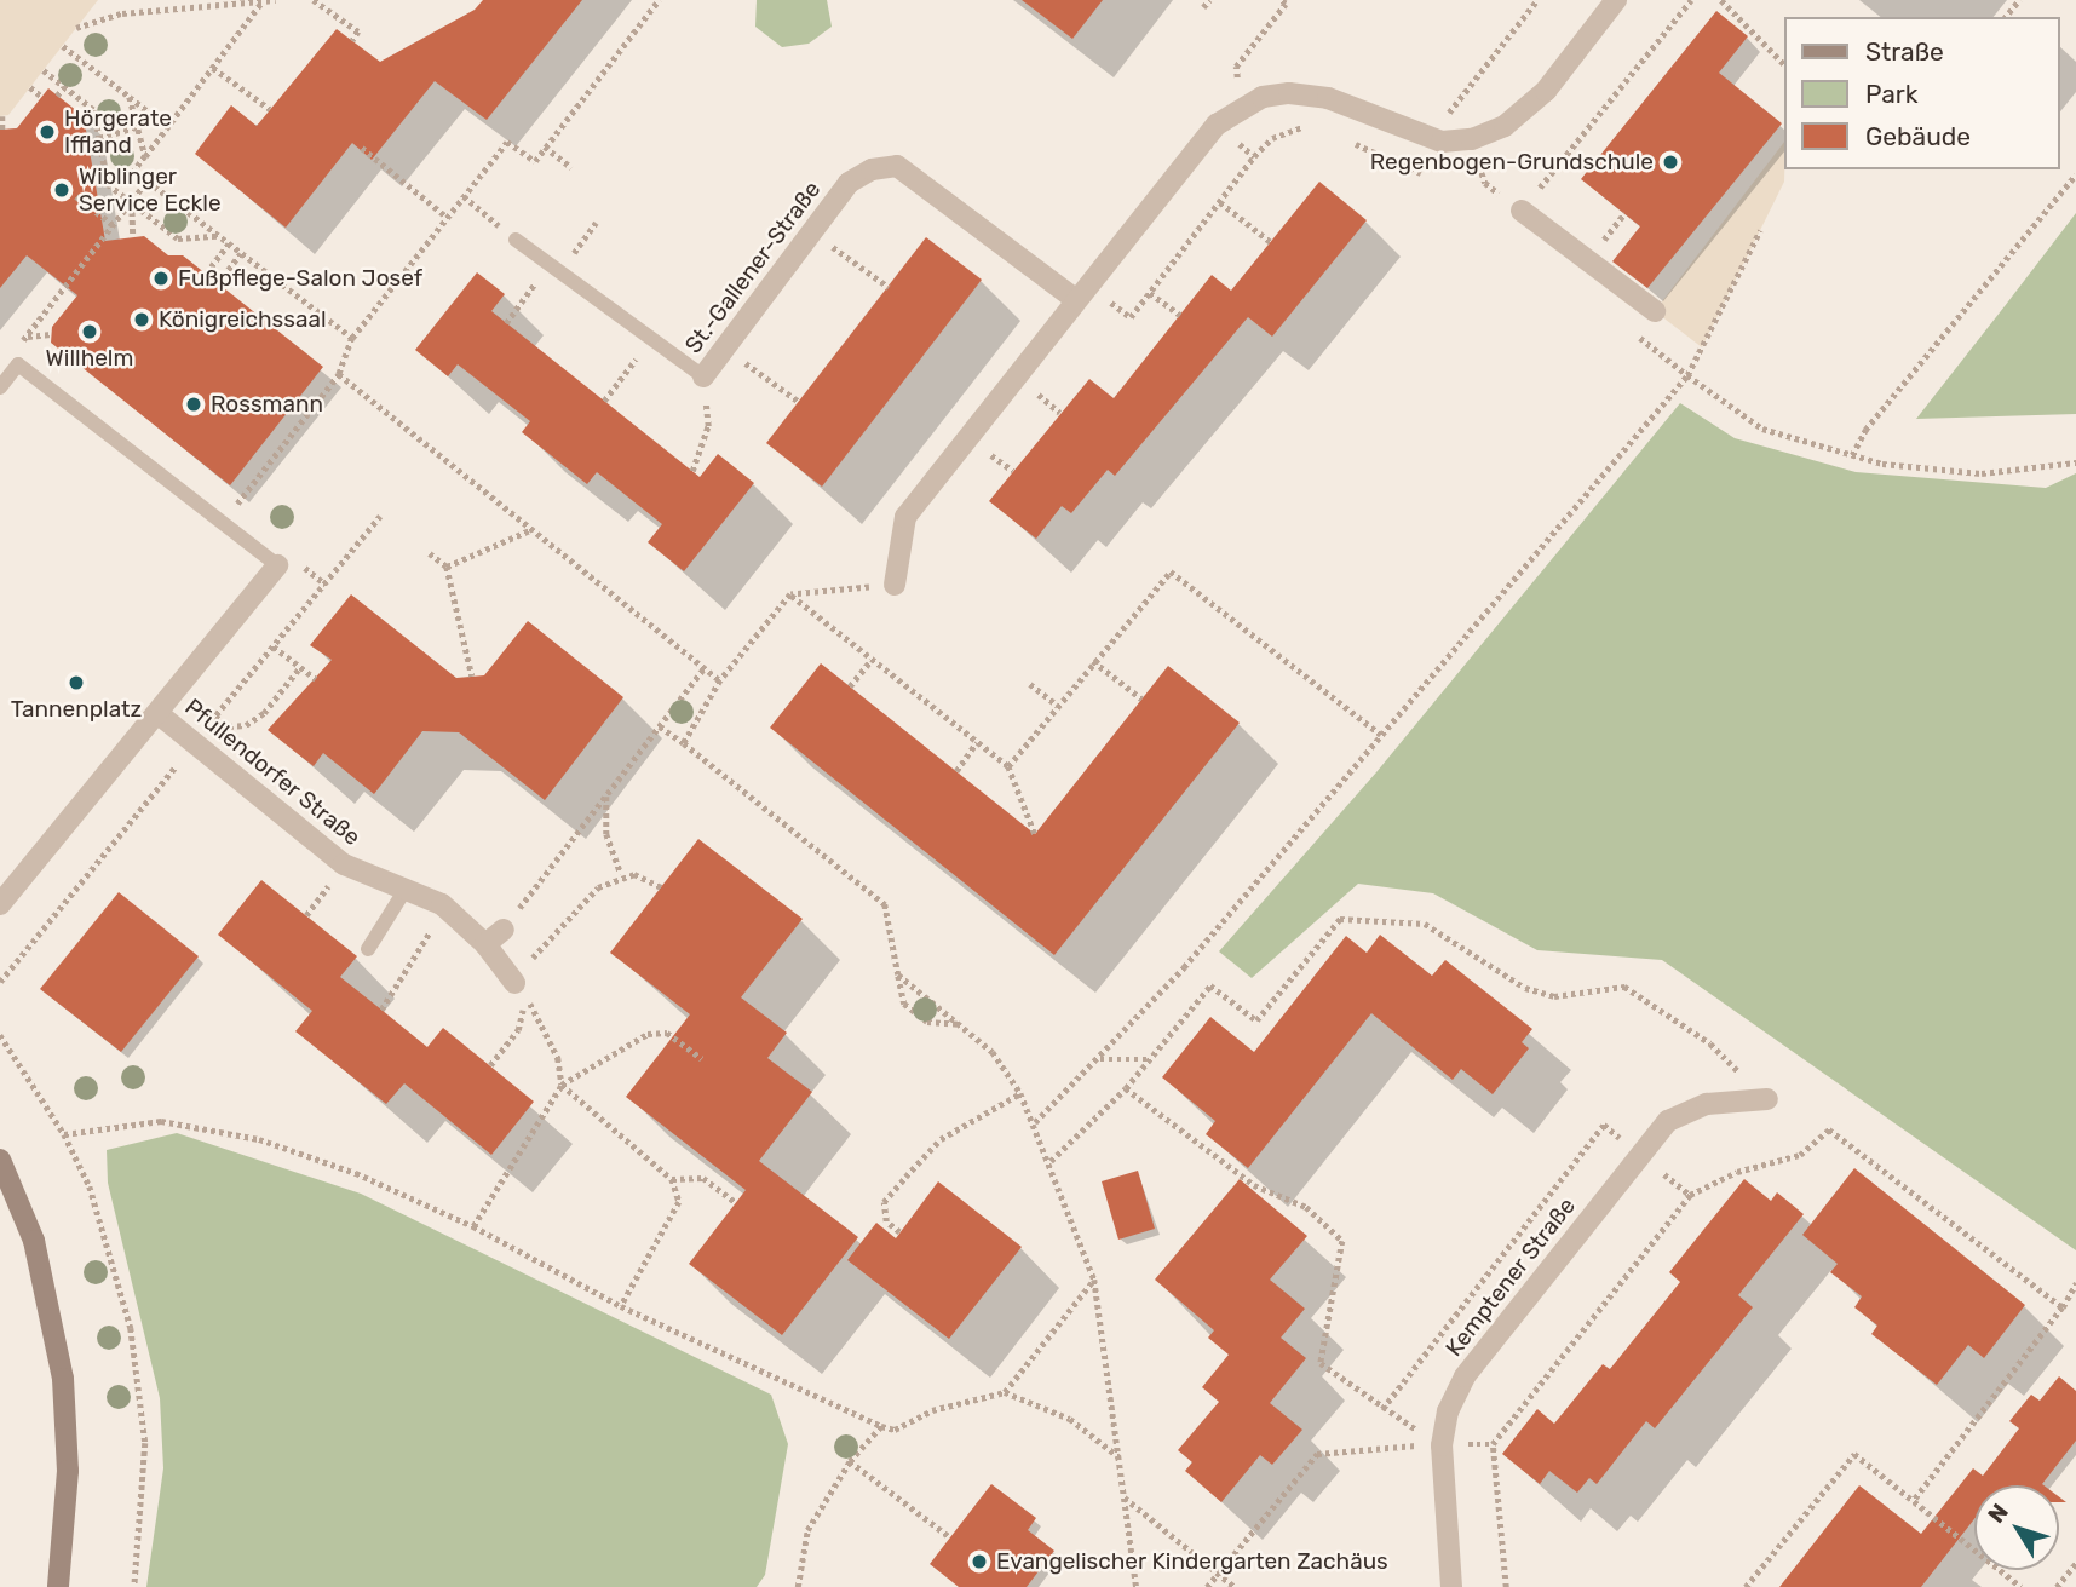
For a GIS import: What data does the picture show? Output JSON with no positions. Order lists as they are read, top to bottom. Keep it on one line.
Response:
{"streets":{"street":["St.-Gallener-Straße","Pfullendorfer Straße","Kemptener Straße"]},"places":["Hörgerate Iffland","Regenbogen-Grundschule","Wiblinger Service Eckle","Fußpflege-Salon Josef","Königreichssaal","Willhelm","Rossmann","Tannenplatz","Evangelischer Kindergarten Zachäus"],"legend":["Straße","Park","Gebäude"],"north":"top left"}
